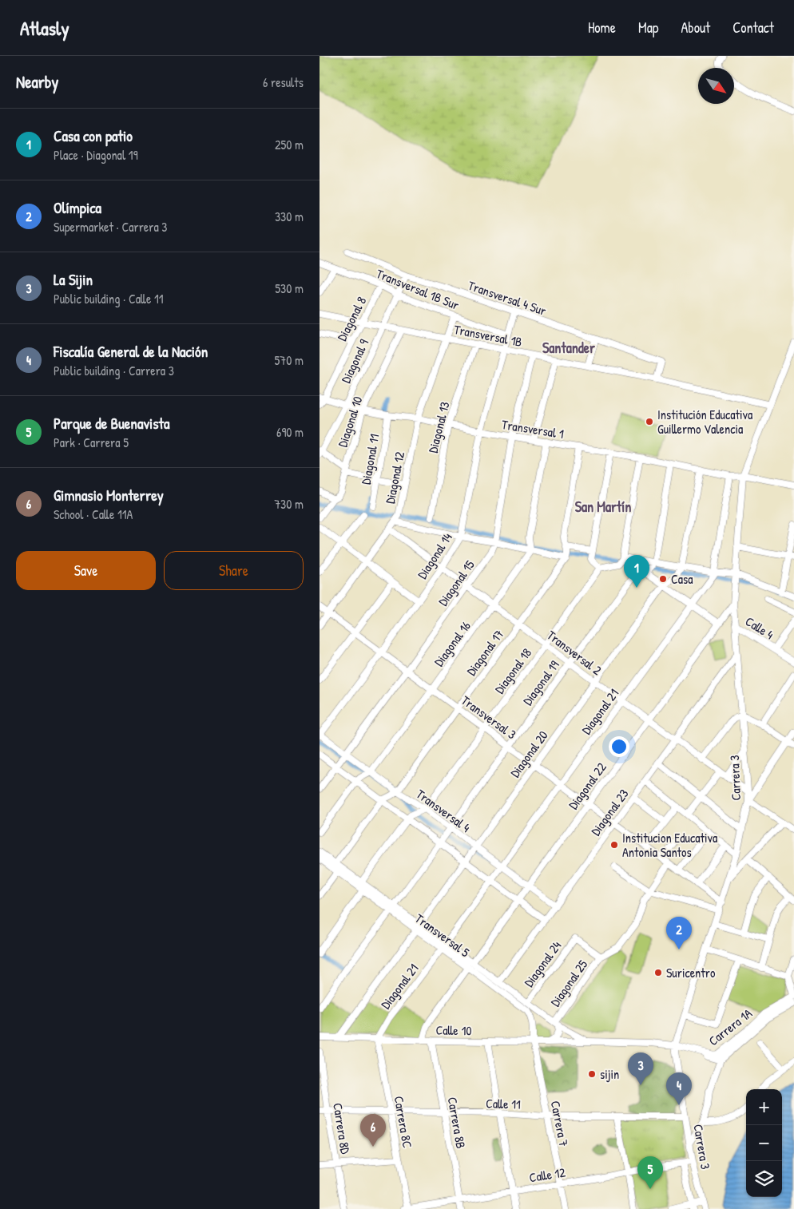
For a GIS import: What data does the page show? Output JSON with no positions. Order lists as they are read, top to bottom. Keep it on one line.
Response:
{"streets":{"street":["Transversal 1B Sur","Transversal 4 Sur","Diagonal 8","Transversal 1B","Diagonal 9","Diagonal 10","Diagonal 13","Transversal 1","Diagonal 11","Diagonal 12","Diagonal 14","Diagonal 15","Calle 4","Diagonal 16","Diagonal 17","Transversal 2","Diagonal 18","Diagonal 19","Diagonal 21","Transversal 3","Diagonal 20","Carrera 3","Diagonal 22","Transversal 4","Diagonal 23","Transversal 5","Diagonal 24","Diagonal 25","Carrera 1A","Calle 10","Calle 11","Carrera 8C","Carrera 8B","Carrera 7","Carrera 8D","Calle 12"]},"crossings":[["Transversal 1B Sur","Diagonal 8"],["Transversal 1B Sur","Diagonal 9"],["Transversal 1B Sur","Diagonal 12"],["Transversal 1B Sur","Diagonal 14"],["Transversal 4 Sur","Transversal 1B"],["Transversal 4 Sur","Diagonal 9"],["Transversal 4 Sur","Diagonal 14"],["Diagonal 8","Transversal 1B"],["Diagonal 8","Transversal 1"],["Transversal 1B","Diagonal 9"],["Transversal 1B","Diagonal 10"],["Transversal 1B","Diagonal 13"],["Transversal 1B","Diagonal 12"],["Transversal 1B","Diagonal 14"],["Transversal 1B","Diagonal 15"],["Transversal 1B","Carrera 3"],["Diagonal 9","Transversal 1"],["Diagonal 10","Transversal 1"],["Diagonal 13","Transversal 1"],["Transversal 1","Diagonal 11"],["Transversal 1","Diagonal 12"],["Transversal 1","Diagonal 14"],["Transversal 1","Diagonal 15"],["Transversal 1","Diagonal 21"],["Transversal 1","Carrera 3"],["Diagonal 12","Transversal 2"],["Diagonal 12","Transversal 3"],["Diagonal 14","Transversal 2"],["Diagonal 14","Transversal 3"],["Diagonal 14","Transversal 4"],["Diagonal 15","Transversal 2"],["Diagonal 15","Transversal 3"],["Diagonal 15","Transversal 4"],["Calle 4","Carrera 3"],["Diagonal 16","Transversal 2"],["Diagonal 16","Transversal 3"],["Diagonal 16","Transversal 4"],["Diagonal 17","Transversal 2"],["Diagonal 17","Transversal 3"],["Diagonal 17","Transversal 4"],["Diagonal 17","Transversal 5"],["Transversal 2","Diagonal 18"],["Transversal 2","Diagonal 19"],["Transversal 2","Diagonal 21"],["Transversal 2","Diagonal 20"],["Transversal 2","Carrera 3"],["Transversal 2","Diagonal 22"],["Transversal 2","Diagonal 23"],["Diagonal 18","Transversal 3"],["Diagonal 18","Transversal 4"],["Diagonal 19","Transversal 3"],["Diagonal 19","Transversal 4"],["Diagonal 19","Transversal 5"],["Diagonal 21","Transversal 3"],["Diagonal 21","Transversal 4"],["Diagonal 21","Transversal 5"],["Diagonal 21","Calle 10"],["Diagonal 21","Carrera 8C"],["Transversal 3","Diagonal 20"],["Transversal 3","Carrera 3"],["Transversal 3","Diagonal 22"],["Transversal 3","Diagonal 23"],["Diagonal 20","Transversal 4"],["Diagonal 20","Transversal 5"],["Diagonal 20","Calle 10"],["Carrera 3","Diagonal 22"],["Carrera 3","Diagonal 23"],["Carrera 3","Carrera 1A"],["Carrera 3","Calle 10"],["Carrera 3","Calle 11"],["Carrera 3","Calle 12"],["Diagonal 22","Transversal 4"],["Diagonal 22","Transversal 5"],["Transversal 4","Diagonal 23"],["Diagonal 23","Transversal 5"],["Transversal 5","Diagonal 24"],["Transversal 5","Diagonal 25"],["Transversal 5","Calle 10"],["Transversal 5","Carrera 7"],["Diagonal 24","Diagonal 25"],["Diagonal 25","Calle 10"],["Diagonal 25","Carrera 7"],["Carrera 1A","Calle 10"],["Calle 10","Carrera 8C"],["Calle 10","Carrera 8B"],["Calle 10","Carrera 7"],["Calle 11","Carrera 8C"],["Calle 11","Carrera 8B"],["Calle 11","Carrera 7"],["Calle 11","Carrera 8D"],["Carrera 8C","Calle 12"],["Carrera 8B","Calle 12"],["Carrera 7","Calle 12"]],"districts":["Santander","San Martín"],"places":["Institución Educativa Guillermo Valencia","Casa","Institucion Educativa Antonia Santos","Suricentro","sijin"],"north":"bottom right","page":{"header":"Atlasly","nav":["Home","Map","About","Contact"],"heading":["Nearby","6 results"],"list":[{"mark":"1","name":"Casa con patio","note":"Place · Diagonal 19","value":"250 m"},{"mark":"2","name":"Olímpica","note":"Supermarket · Carrera 3","value":"330 m"},{"mark":"3","name":"La Sijin","note":"Public building · Calle 11","value":"530 m"},{"mark":"4","name":"Fiscalía General de la Nación","note":"Public building · Carrera 3","value":"570 m"},{"mark":"5","name":"Parque de Buenavista","note":"Park · Carrera 5","value":"690 m"},{"mark":"6","name":"Gimnasio Monterrey","note":"School · Calle 11A","value":"730 m"}],"buttons":["Save","Share"],"pins":["1","2","3","4","6","5"],"map_buttons":["+","−"]}}
